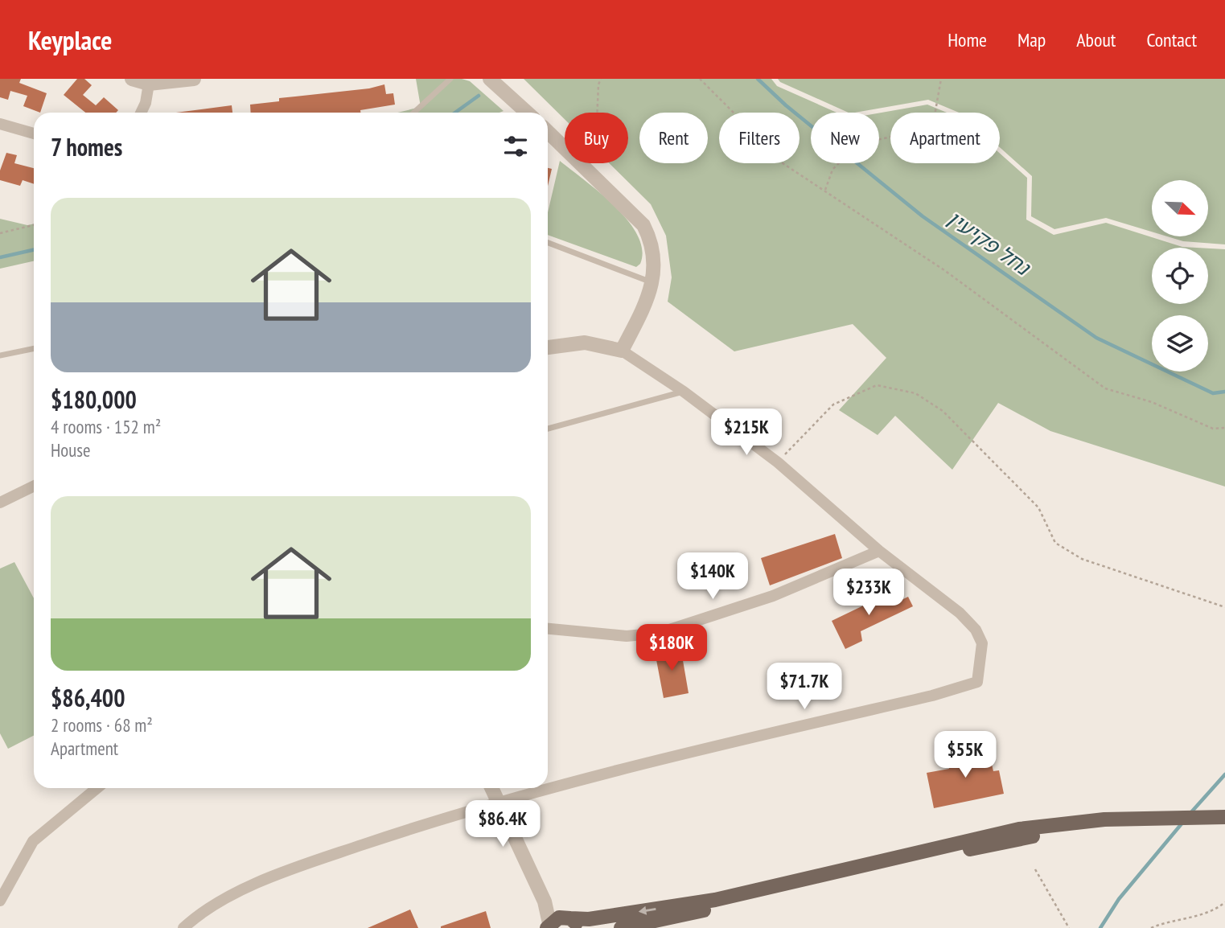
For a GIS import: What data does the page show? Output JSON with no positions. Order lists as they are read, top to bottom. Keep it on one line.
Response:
{"water":["נחל פקיעין"],"north":"bottom right","page":{"header":"Keyplace","nav":["Home","Map","About","Contact"],"chip":["Buy","Rent","Filters","New","Apartment"],"heading":"7 homes","list":[{"name":"$180,000","note":"4 rooms · 152 m² · House"},{"name":"$86,400","note":"2 rooms · 68 m² · Apartment"}],"price":["$215K","$140K","$233K","$180K","$71.7K","$55K","$86.4K"]}}
